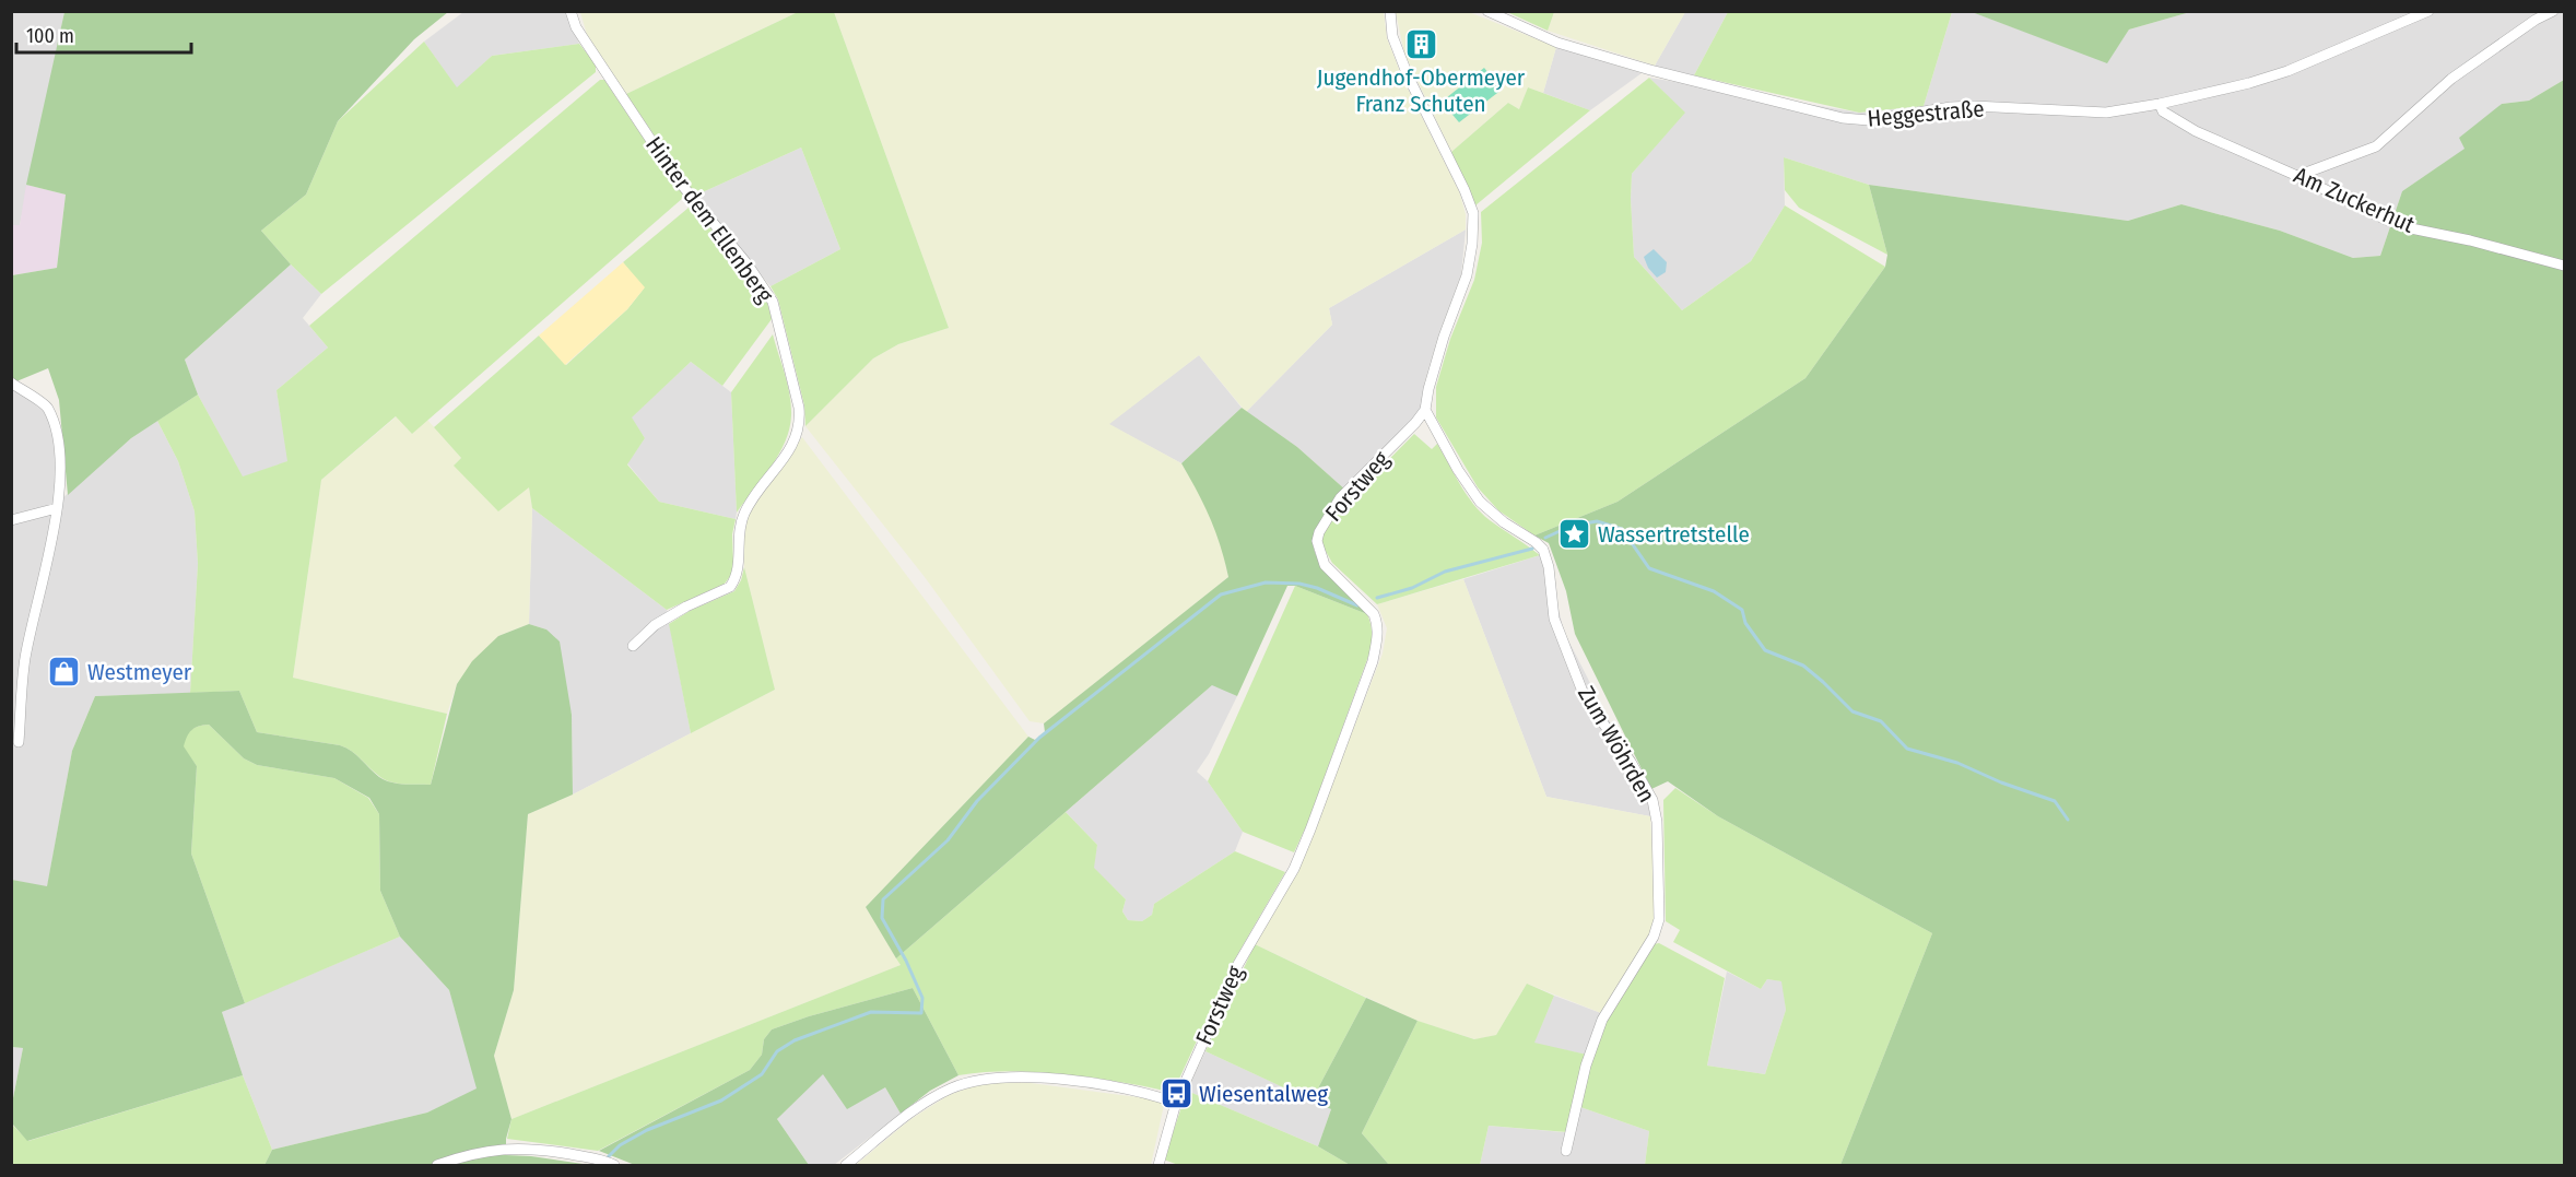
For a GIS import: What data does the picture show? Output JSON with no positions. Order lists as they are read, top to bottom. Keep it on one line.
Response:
{"streets":{"street":["Heggestraße","Am Zuckerhut","Hinter dem Ellenberg","Forstweg","Zum Wöhrden"]},"crossings":[["Heggestraße","Am Zuckerhut"],["Forstweg","Zum Wöhrden"]],"places":{"building":["Jugendhof-Obermeyer Franz Schuten"],"place":["Wassertretstelle"],"shop":["Westmeyer"],"bus stop":["Wiesentalweg"]},"scale_bar":"100 m"}
